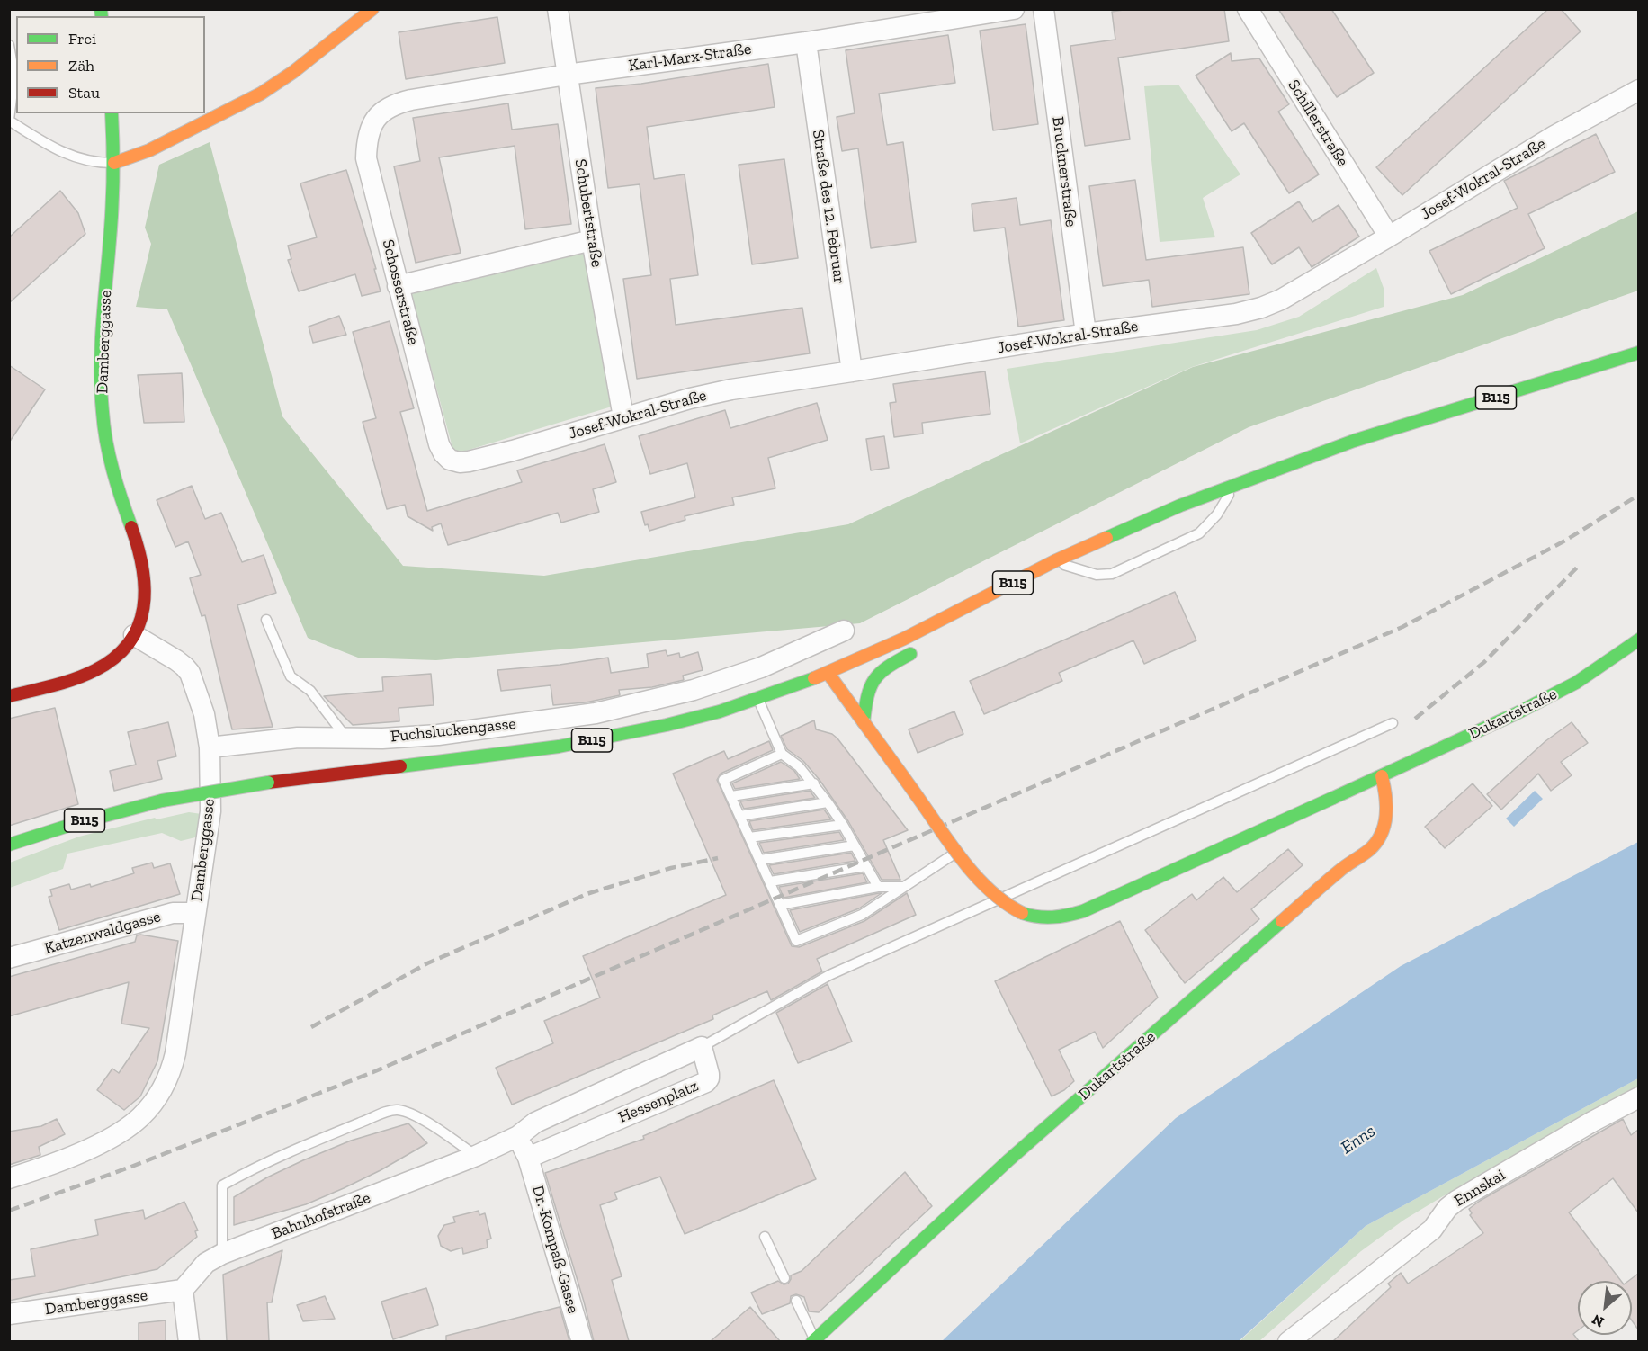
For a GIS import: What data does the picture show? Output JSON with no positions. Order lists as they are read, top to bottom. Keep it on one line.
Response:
{"streets":{"main road":["Damberggasse","B115","Dukartstraße"],"street":["Karl-Marx-Straße","Schillerstraße","Brucknerstraße","Josef-Wokral-Straße","Straße des 12. Februar","Schubertstraße","Schosserstraße","Fuchsluckengasse","Katzenwaldgasse","Hessenplatz","Ennskai","Bahnhofstraße","Dr.-Kompaß-Gasse"]},"crossings":[["Karl-Marx-Straße","Straße des 12. Februar"],["Karl-Marx-Straße","Schubertstraße"],["Karl-Marx-Straße","Schosserstraße"],["Schillerstraße","Josef-Wokral-Straße"],["Brucknerstraße","Josef-Wokral-Straße"],["Josef-Wokral-Straße","Straße des 12. Februar"],["Josef-Wokral-Straße","Schubertstraße"],["Josef-Wokral-Straße","Schosserstraße"],["Damberggasse","Fuchsluckengasse"],["Damberggasse","Katzenwaldgasse"],["Damberggasse","Bahnhofstraße"],["B115","Dukartstraße"],["Hessenplatz","Bahnhofstraße"],["Hessenplatz","Dr.-Kompaß-Gasse"]],"water":["Enns"],"legend":["Frei","Zäh","Stau"],"north":"bottom left"}
